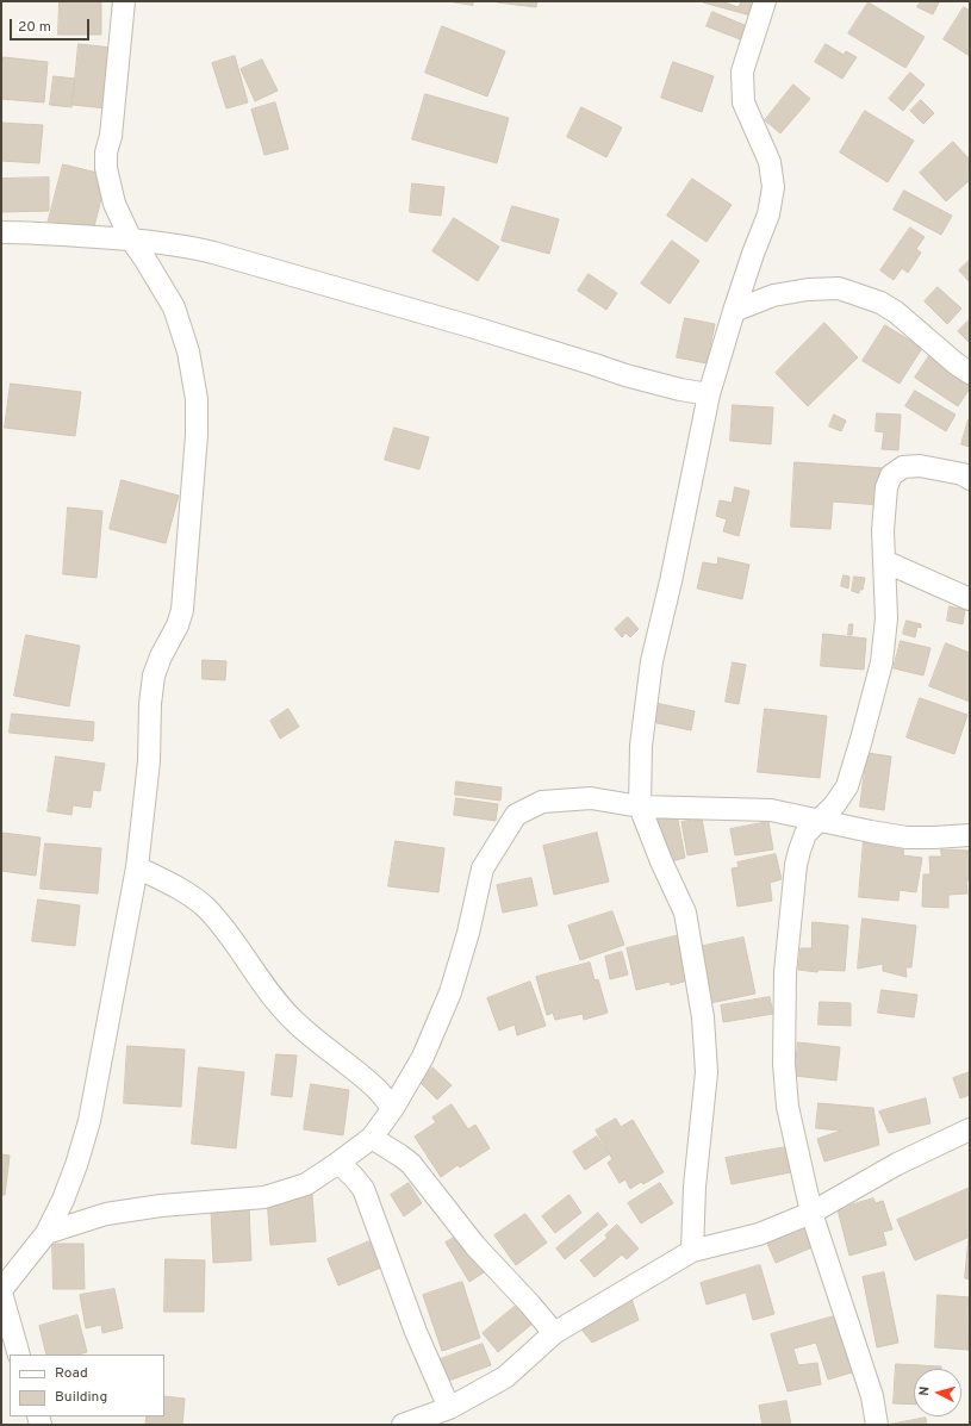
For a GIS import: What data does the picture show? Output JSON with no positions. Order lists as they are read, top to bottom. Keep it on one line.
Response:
{"legend":["Road","Building"],"scale_bar":"20 m","north":"left"}
